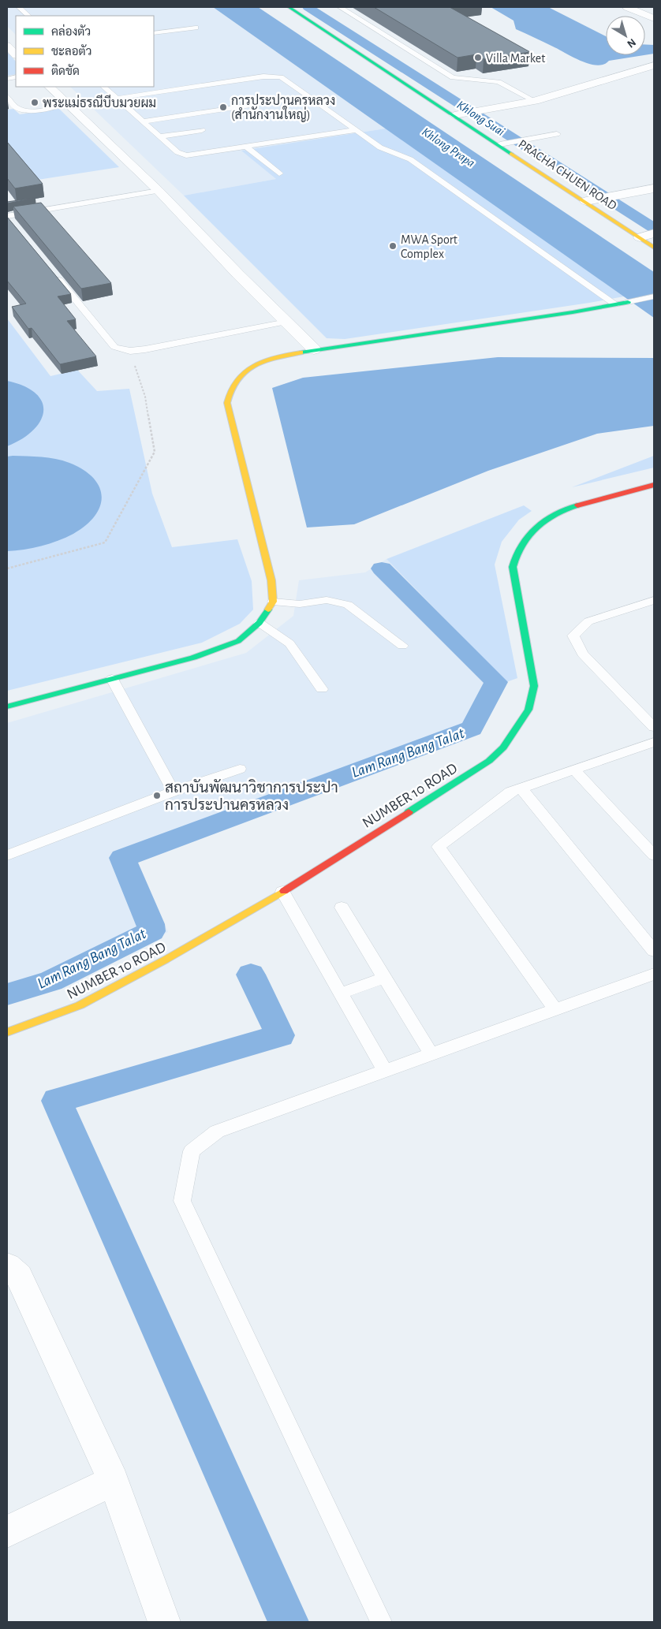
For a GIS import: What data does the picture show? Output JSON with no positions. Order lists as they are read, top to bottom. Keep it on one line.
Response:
{"streets":{"street":["PRACHA CHUEN ROAD","NUMBER 10 ROAD"]},"water":["Khlong Suai","Khlong Prapa","Lam Rang Bang Talat"],"places":["Villa Market","พระแม่ธรณีบีบมวยผม","การประปานครหลวง (สำนักงานใหญ่)","MWA Sport Complex","สถาบันพัฒนาวิชาการประปา การประปานครหลวง"],"legend":["คล่องตัว","ชะลอตัว","ติดขัด"],"north":"bottom right"}
